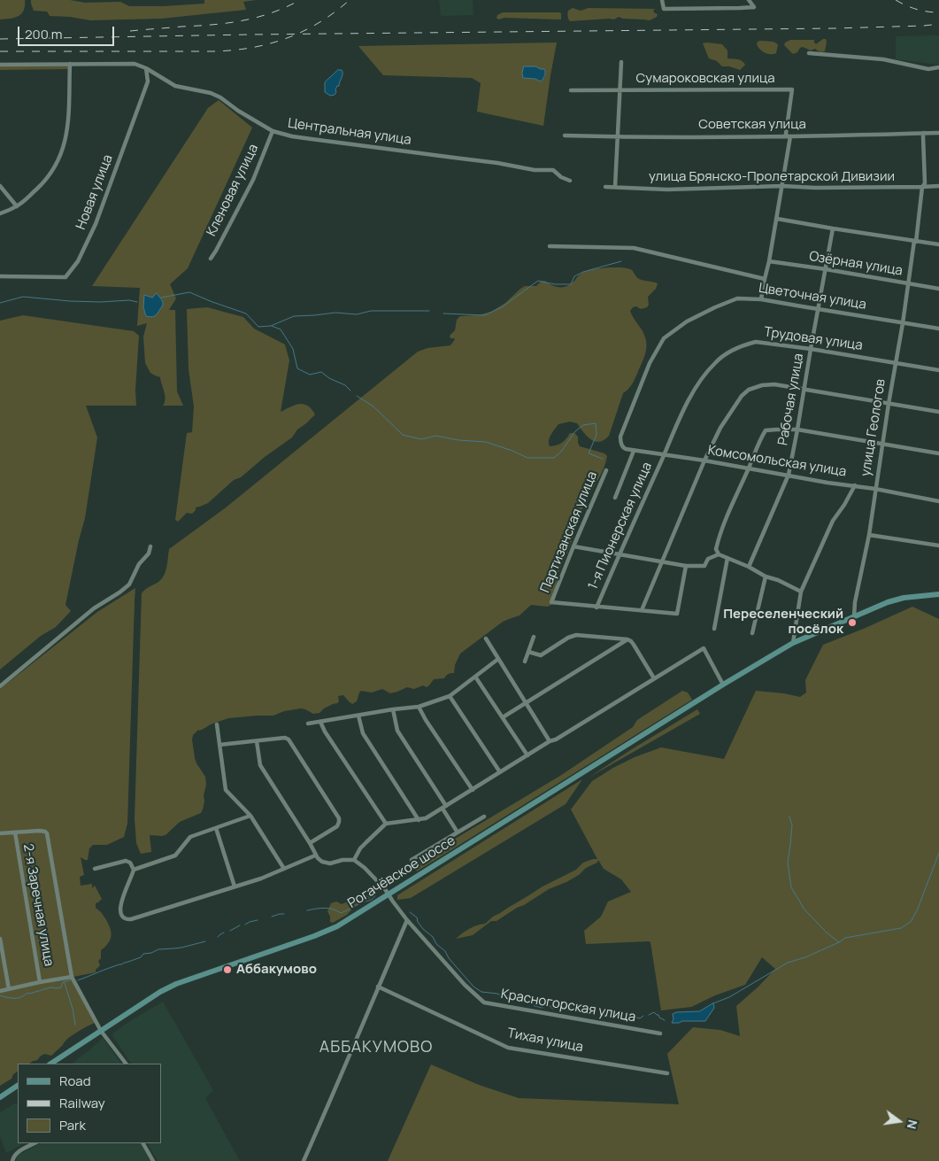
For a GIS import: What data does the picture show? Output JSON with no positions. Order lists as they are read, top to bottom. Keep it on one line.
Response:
{"streets":{"main road":["Рогачёвское шоссе"],"street":["Сумароковская улица","Советская улица","Центральная улица","улица Брянско-Пролетарской Дивизии","Кленовая улица","Новая улица","Озёрная улица","Цветочная улица","Трудовая улица","Рабочая улица","улица Геологов","Комсомольская улица","1-я Пионерская улица","Партизанская улица","2-я Заречная улица","Красногорская улица","Тихая улица"]},"crossings":[["Сумароковская улица","Советская улица"],["Советская улица","улица Геологов"],["Центральная улица","Кленовая улица"],["Центральная улица","Новая улица"],["улица Брянско-Пролетарской Дивизии","улица Геологов"],["Озёрная улица","Рабочая улица"],["Озёрная улица","улица Геологов"],["Цветочная улица","Рабочая улица"],["Цветочная улица","улица Геологов"],["Трудовая улица","Рабочая улица"],["Трудовая улица","улица Геологов"],["Трудовая улица","Комсомольская улица"],["Трудовая улица","1-я Пионерская улица"],["Рабочая улица","Комсомольская улица"],["улица Геологов","Комсомольская улица"],["улица Геологов","Рогачёвское шоссе"],["Комсомольская улица","1-я Пионерская улица"],["1-я Пионерская улица","Партизанская улица"],["Рогачёвское шоссе","Красногорская улица"]],"districts":["АББАКУМОВО"],"places":["Переселенческий посёлок","Аббакумово"],"legend":["Road","Railway","Park"],"scale_bar":"200 m","north":"right"}
